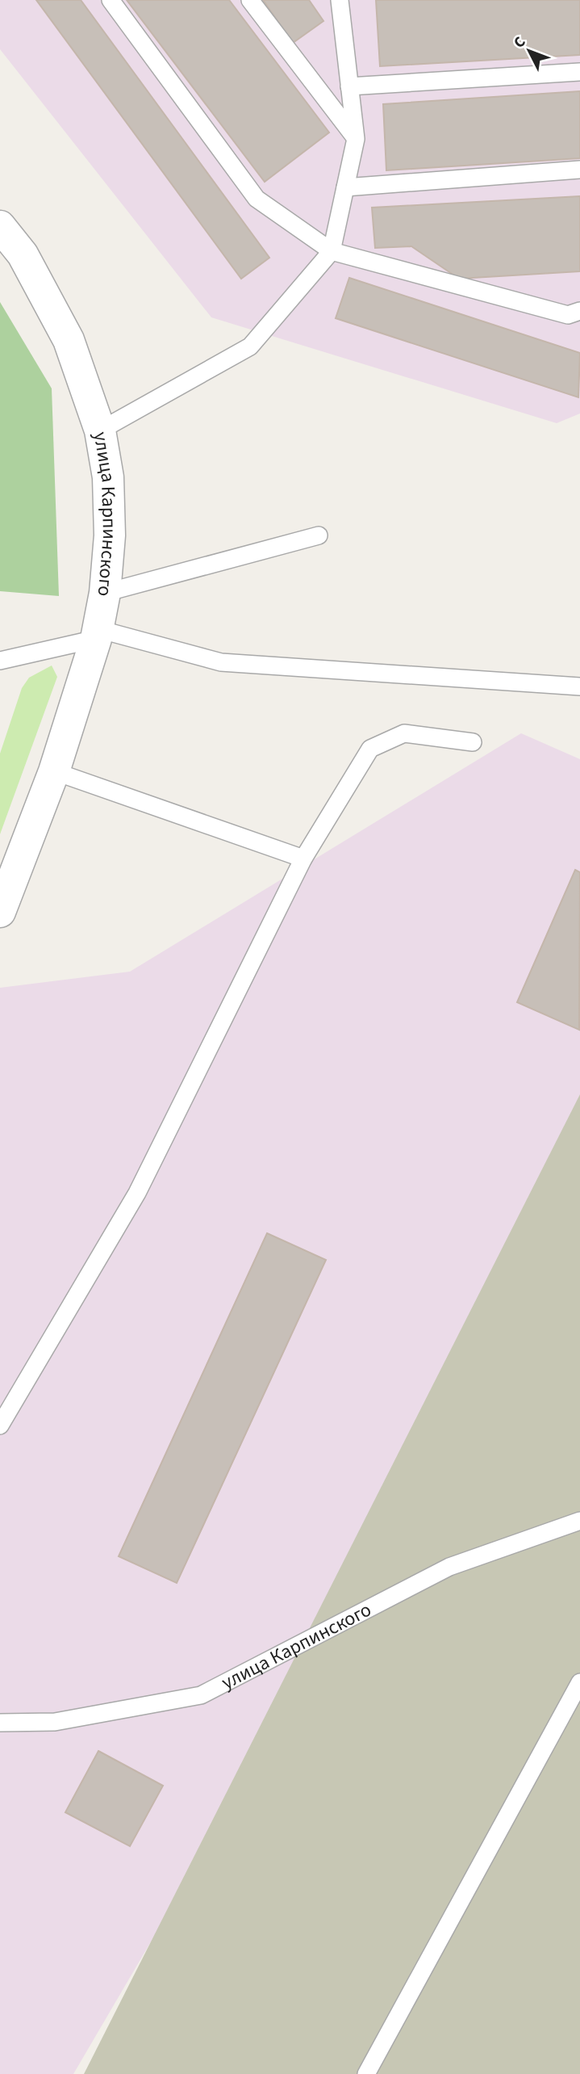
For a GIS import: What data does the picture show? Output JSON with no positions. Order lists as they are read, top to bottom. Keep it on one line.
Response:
{"streets":{"street":["улица Карпинского"]},"north":"top left"}
